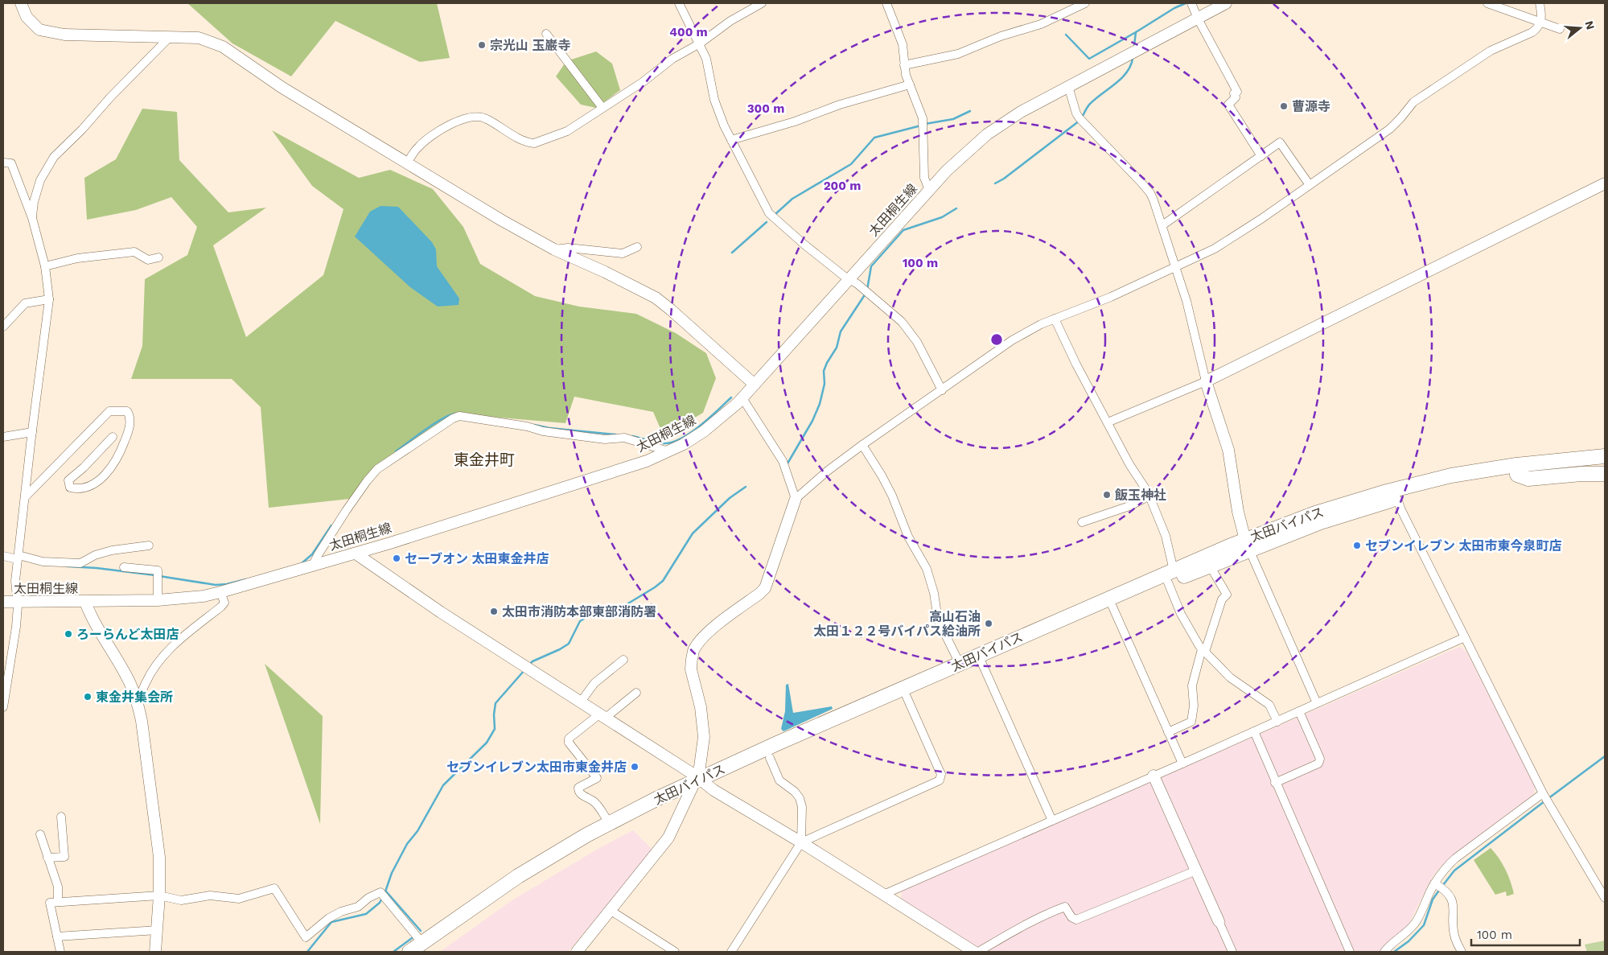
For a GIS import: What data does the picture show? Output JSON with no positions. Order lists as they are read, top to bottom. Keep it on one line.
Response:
{"streets":{"highway":["太田バイパス"],"street":["太田桐生線"]},"districts":["東金井町"],"places":["宗光山 玉巌寺","曹源寺","飯玉神社","セブンイレブン 太田市東今泉町店","セーブオン 太田東金井店","太田市消防本部東部消防署","高山石油 太田１２２号バイパス給油所","ろーらんど太田店","東金井集会所","セブンイレブン太田市東金井店"],"scale_bar":"100 m","north":"right","rings":["400 m","300 m","200 m","100 m"]}
